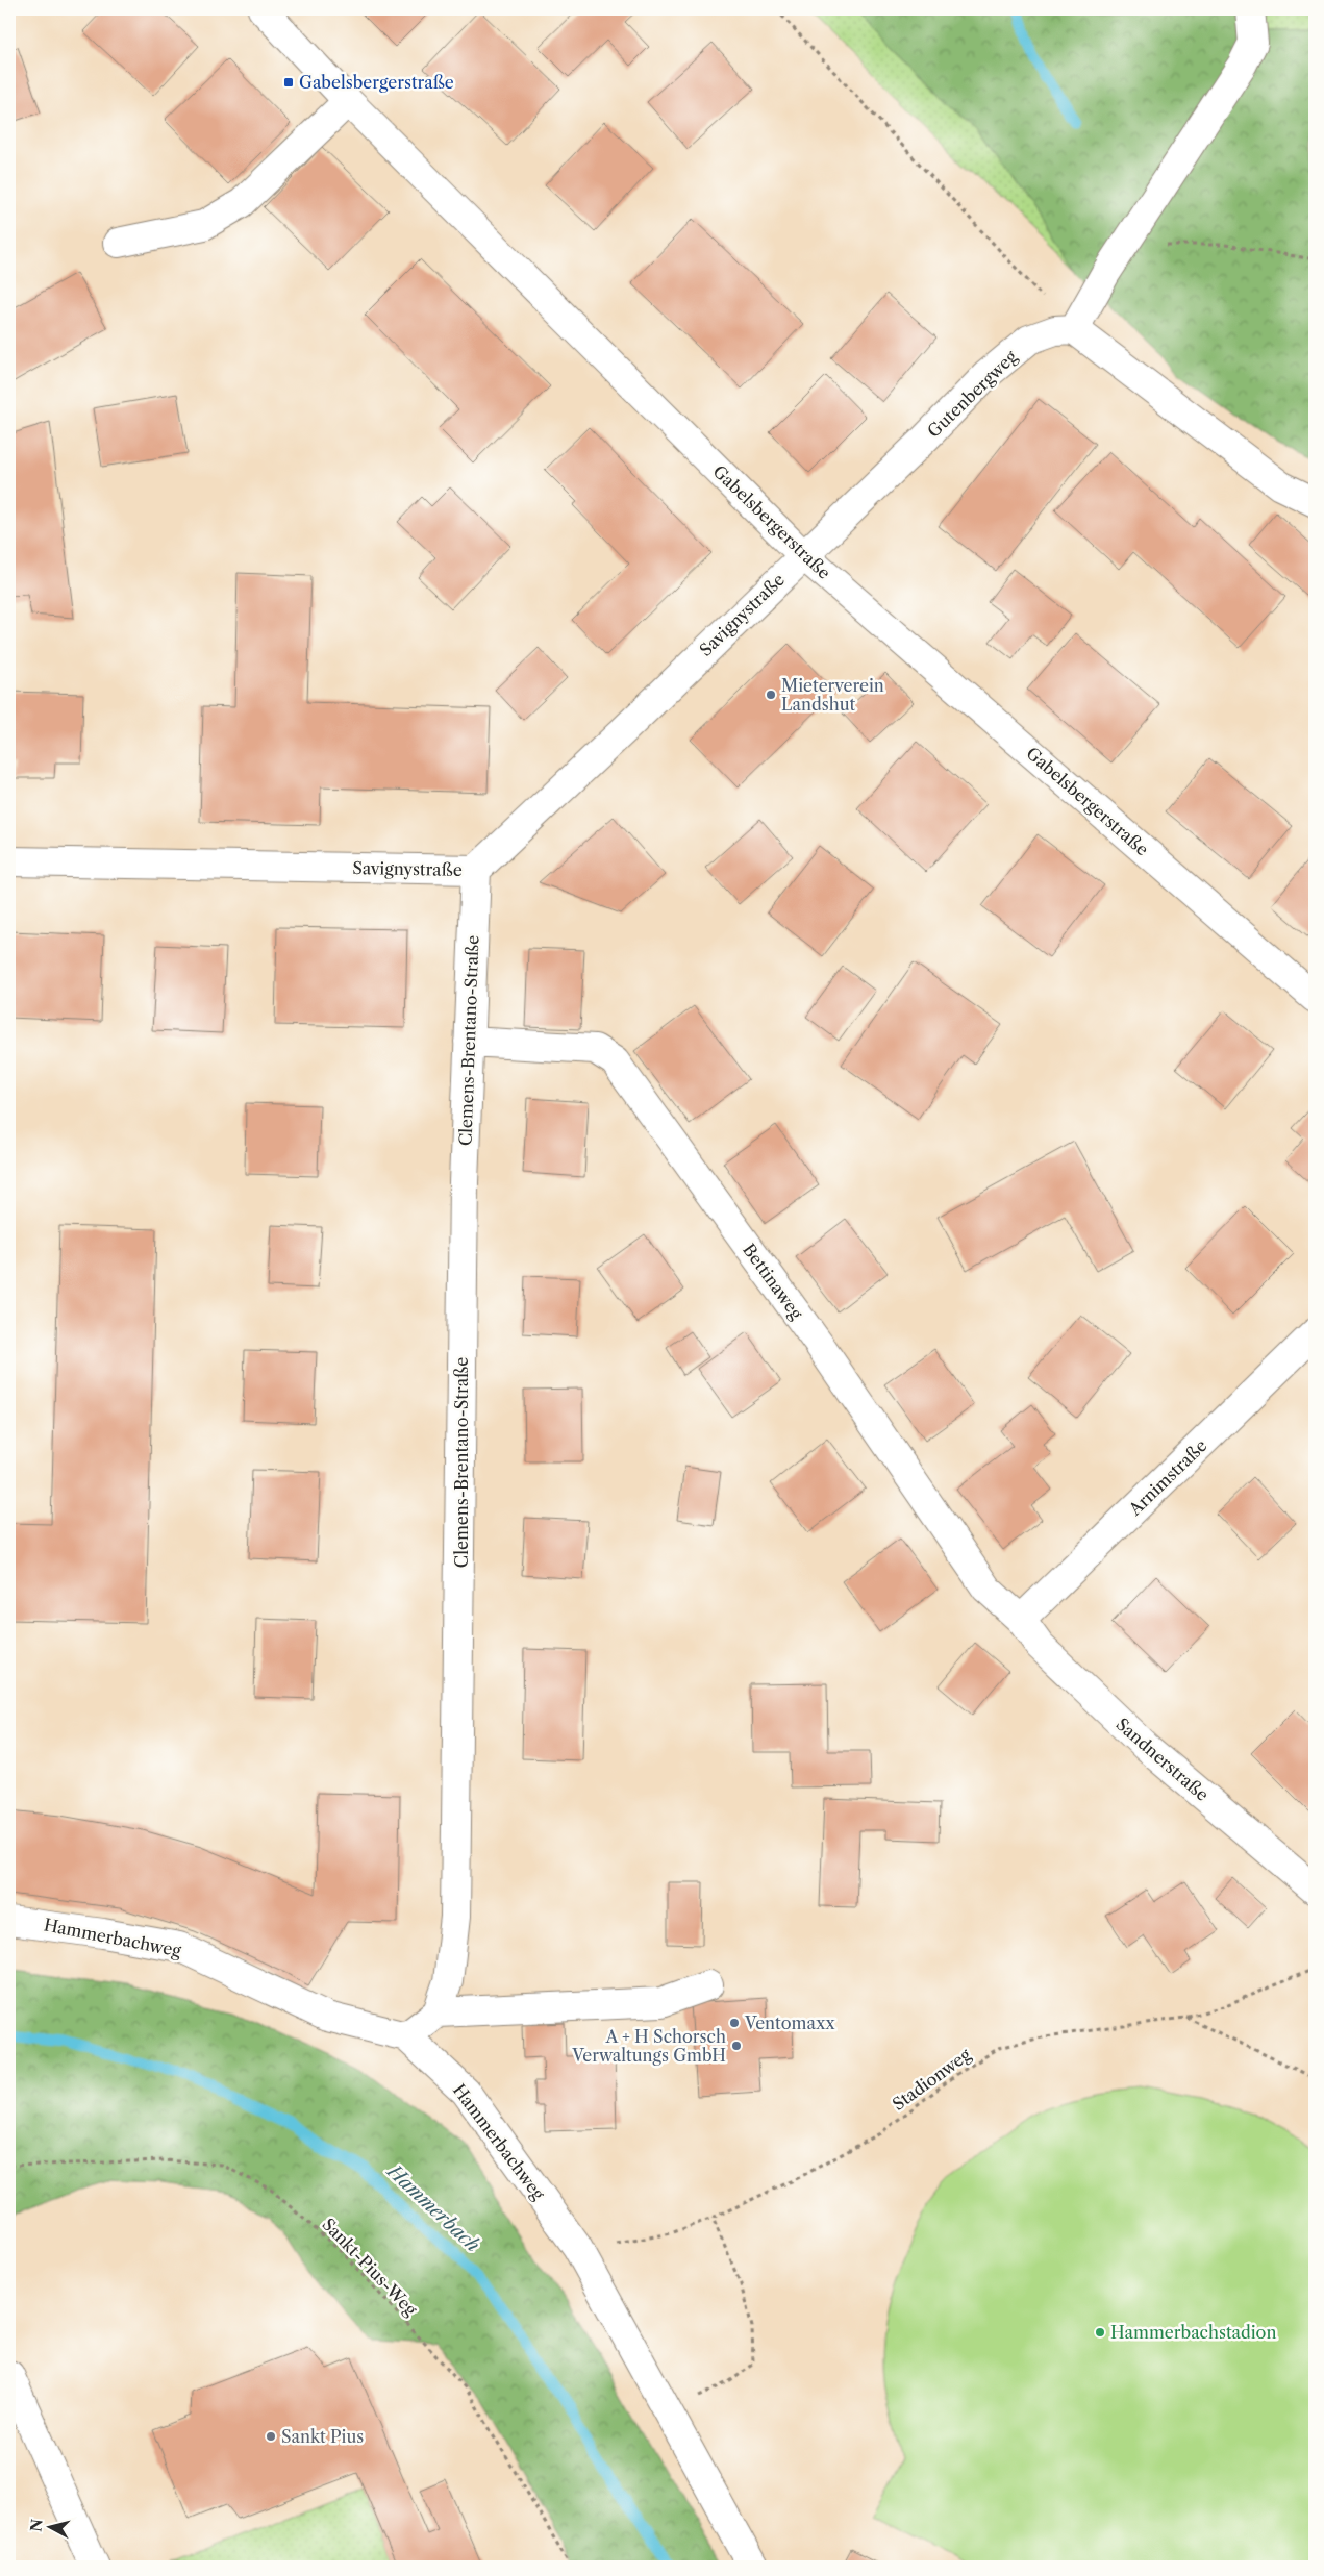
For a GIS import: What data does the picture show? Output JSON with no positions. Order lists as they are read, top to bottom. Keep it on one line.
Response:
{"streets":{"street":["Gutenbergweg","Gabelsbergerstraße","Savignystraße","Clemens-Brentano-Straße","Bettinaweg","Arnimstraße","Sandnerstraße","Hammerbachweg"],"path":["Stadionweg","Sankt-Pius-Weg"]},"crossings":[["Gutenbergweg","Gabelsbergerstraße"],["Gutenbergweg","Savignystraße"],["Gabelsbergerstraße","Savignystraße"],["Savignystraße","Clemens-Brentano-Straße"],["Clemens-Brentano-Straße","Bettinaweg"],["Bettinaweg","Arnimstraße"],["Bettinaweg","Sandnerstraße"],["Arnimstraße","Sandnerstraße"],["Hammerbachweg","Stadionweg"]],"water":["Hammerbach"],"places":{"transit":["Gabelsbergerstraße"],"other":["Mieterverein Landshut","Ventomaxx","A + H Schorsch Verwaltungs GmbH","Hammerbachstadion","Sankt Pius"]},"north":"left"}
